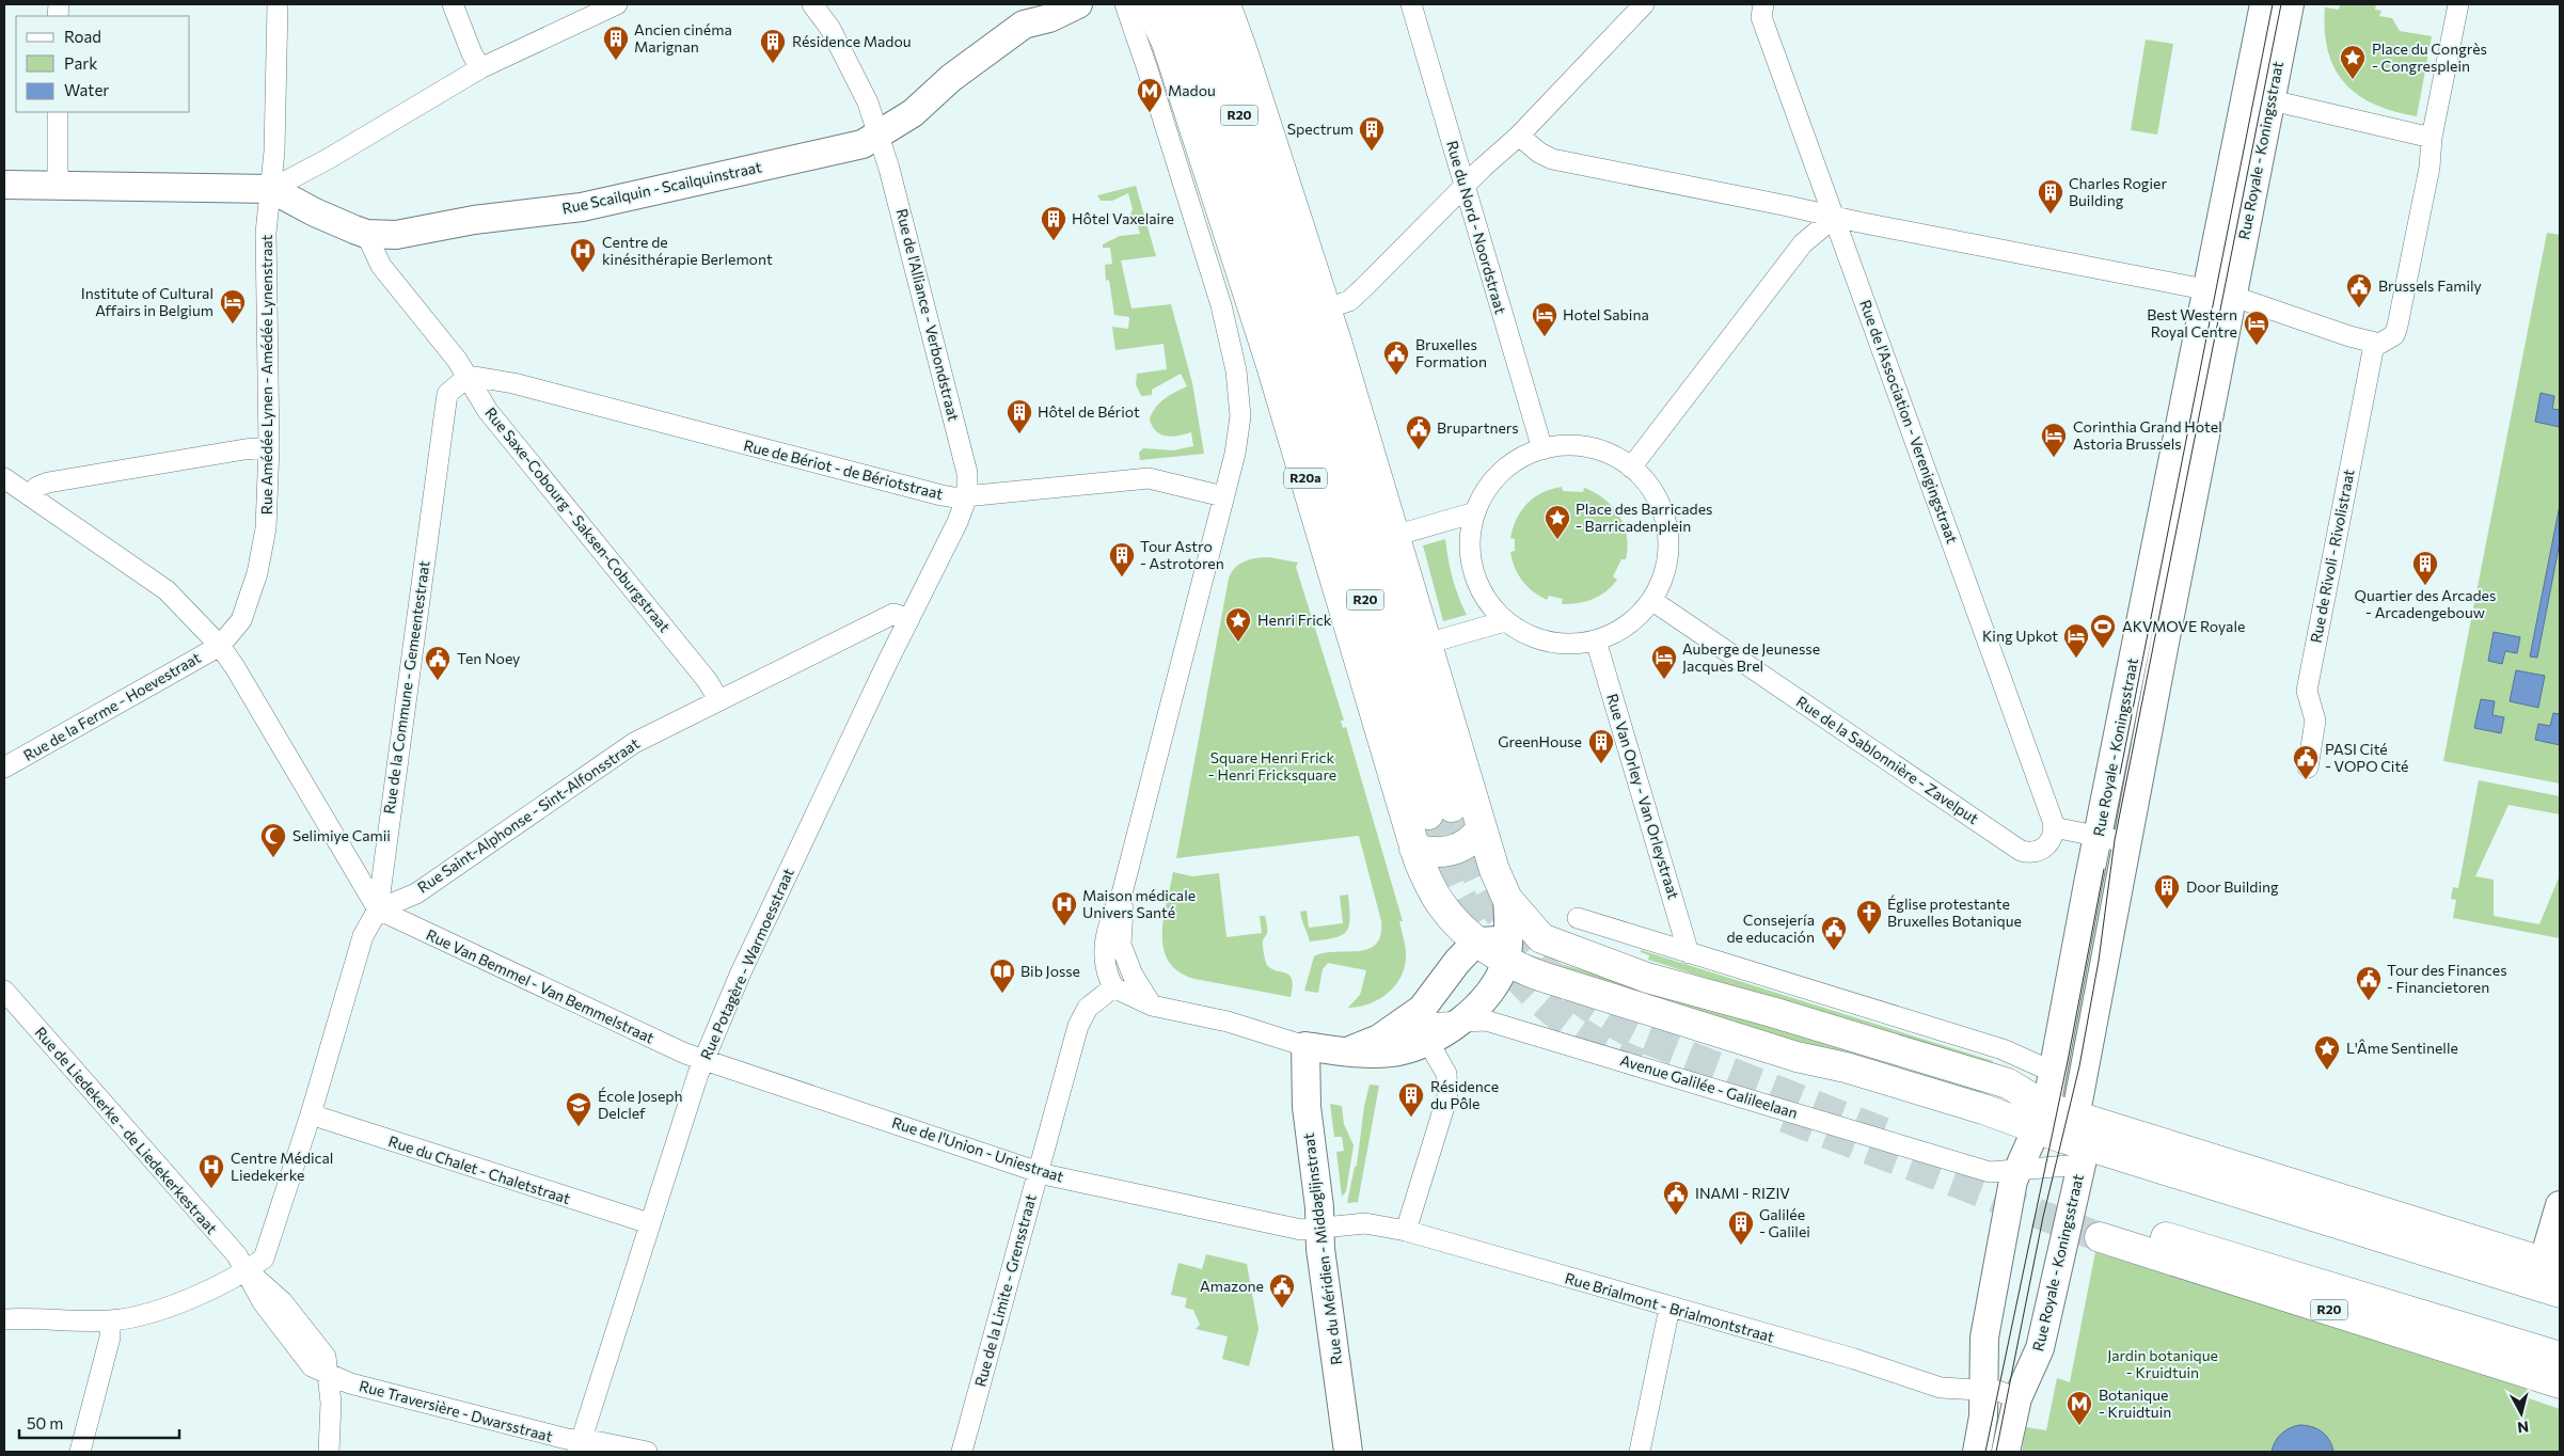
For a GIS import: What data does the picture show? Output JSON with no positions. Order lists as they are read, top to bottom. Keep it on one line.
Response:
{"streets":{"main road":["R20","R20a"],"street":["Rue Royale - Koningsstraat","Rue Scailquin - Scailquinstraat","Rue du Nord - Noordstraat","Rue de l'Alliance - Verbondstraat","Rue Amédée Lynen - Amédée Lynenstraat","Rue de l'Association - Verenigingstraat","Rue de Bériot - de Bériotstraat","Rue Saxe-Cobourg - Saksen-Coburgstraat","Rue de Rivoli - Rivolistraat","Rue de la Commune - Gemeentestraat","Rue de la Ferme - Hoevestraat","Rue de la Sablonnière - Zavelput","Rue Van Orley - Van Orleystraat","Rue Saint-Alphonse - Sint-Alfonsstraat","Rue Potagère - Warmoesstraat","Rue Van Bemmel - Van Bemmelstraat","Avenue Galilée - Galileelaan","Rue de Liedekerke - de Liedekerkestraat","Rue de l'Union - Uniestraat","Rue du Chalet - Chaletstraat","Rue du Méridien - Middaglijnstraat","Rue de la Limite - Grensstraat","Rue Brialmont - Brialmontstraat","Rue Traversière - Dwarsstraat"]},"crossings":[["Rue Royale - Koningsstraat","Avenue Galilée - Galileelaan"],["Rue Royale - Koningsstraat","Rue Brialmont - Brialmontstraat"],["Rue Scailquin - Scailquinstraat","Rue de l'Alliance - Verbondstraat"],["Rue Scailquin - Scailquinstraat","Rue Amédée Lynen - Amédée Lynenstraat"],["Rue Scailquin - Scailquinstraat","Rue Saxe-Cobourg - Saksen-Coburgstraat"],["Rue de l'Alliance - Verbondstraat","Rue de Bériot - de Bériotstraat"],["Rue de l'Alliance - Verbondstraat","Rue Potagère - Warmoesstraat"],["Rue Amédée Lynen - Amédée Lynenstraat","Rue de la Ferme - Hoevestraat"],["Rue de l'Association - Verenigingstraat","Rue de la Sablonnière - Zavelput"],["Rue de Bériot - de Bériotstraat","Rue Saxe-Cobourg - Saksen-Coburgstraat"],["Rue de Bériot - de Bériotstraat","Rue de la Commune - Gemeentestraat"],["Rue de Bériot - de Bériotstraat","Rue Potagère - Warmoesstraat"],["Rue Saxe-Cobourg - Saksen-Coburgstraat","Rue de la Commune - Gemeentestraat"],["Rue Saxe-Cobourg - Saksen-Coburgstraat","Rue Saint-Alphonse - Sint-Alfonsstraat"],["Rue de la Commune - Gemeentestraat","Rue Saint-Alphonse - Sint-Alfonsstraat"],["Rue de la Commune - Gemeentestraat","Rue Van Bemmel - Van Bemmelstraat"],["Rue de la Commune - Gemeentestraat","Rue de Liedekerke - de Liedekerkestraat"],["Rue de la Commune - Gemeentestraat","Rue du Chalet - Chaletstraat"],["Rue Saint-Alphonse - Sint-Alfonsstraat","Rue Potagère - Warmoesstraat"],["Rue Saint-Alphonse - Sint-Alfonsstraat","Rue Van Bemmel - Van Bemmelstraat"],["Rue Potagère - Warmoesstraat","Rue Van Bemmel - Van Bemmelstraat"],["Rue Potagère - Warmoesstraat","Rue de l'Union - Uniestraat"],["Rue Potagère - Warmoesstraat","Rue du Chalet - Chaletstraat"],["Rue Potagère - Warmoesstraat","Rue Traversière - Dwarsstraat"],["Rue Van Bemmel - Van Bemmelstraat","Rue de l'Union - Uniestraat"],["Rue de Liedekerke - de Liedekerkestraat","Rue Traversière - Dwarsstraat"],["Rue de l'Union - Uniestraat","Rue du Méridien - Middaglijnstraat"],["Rue de l'Union - Uniestraat","Rue de la Limite - Grensstraat"],["Rue de l'Union - Uniestraat","Rue Brialmont - Brialmontstraat"],["Rue du Méridien - Middaglijnstraat","Rue Brialmont - Brialmontstraat"]],"parks":["Square Henri Frick - Henri Fricksquare","Jardin botanique - Kruidtuin"],"places":{"building":["Ancien cinéma Marignan","Résidence Madou","Spectrum","Charles Rogier Building","Hôtel Vaxelaire","Hôtel de Bériot","Tour Astro - Astrotoren","Quartier des Arcades - Arcadengebouw","GreenHouse","Door Building","Résidence du Pôle","Galilée - Galilei"],"place":["Place du Congrès - Congresplein","Place des Barricades - Barricadenplein","Henri Frick","L'Âme Sentinelle"],"metro station":["Madou","Botanique - Kruidtuin"],"hospital":["Centre de kinésithérapie Berlemont","Maison médicale Univers Santé","Centre Médical Liedekerke"],"public building":["Brussels Family","Bruxelles Formation","Brupartners","Ten Noey","PASI Cité - VOPO Cité","Consejería de educación","Tour des Finances - Financietoren","INAMI - RIZIV","Amazone"],"hotel":["Institute of Cultural Affairs in Belgium","Hotel Sabina","Best Western Royal Centre","Corinthia Grand Hotel Astoria Brussels","King Upkot","Auberge de Jeunesse Jacques Brel"],"sports":["AKVMOVE Royale"],"mosque":["Selimiye Camii"],"church":["Église protestante Bruxelles Botanique"],"library":["Bib Josse"],"school or university":["École Joseph Delclef"]},"legend":["Road","Park","Water"],"scale_bar":"50 m","north":"bottom"}
